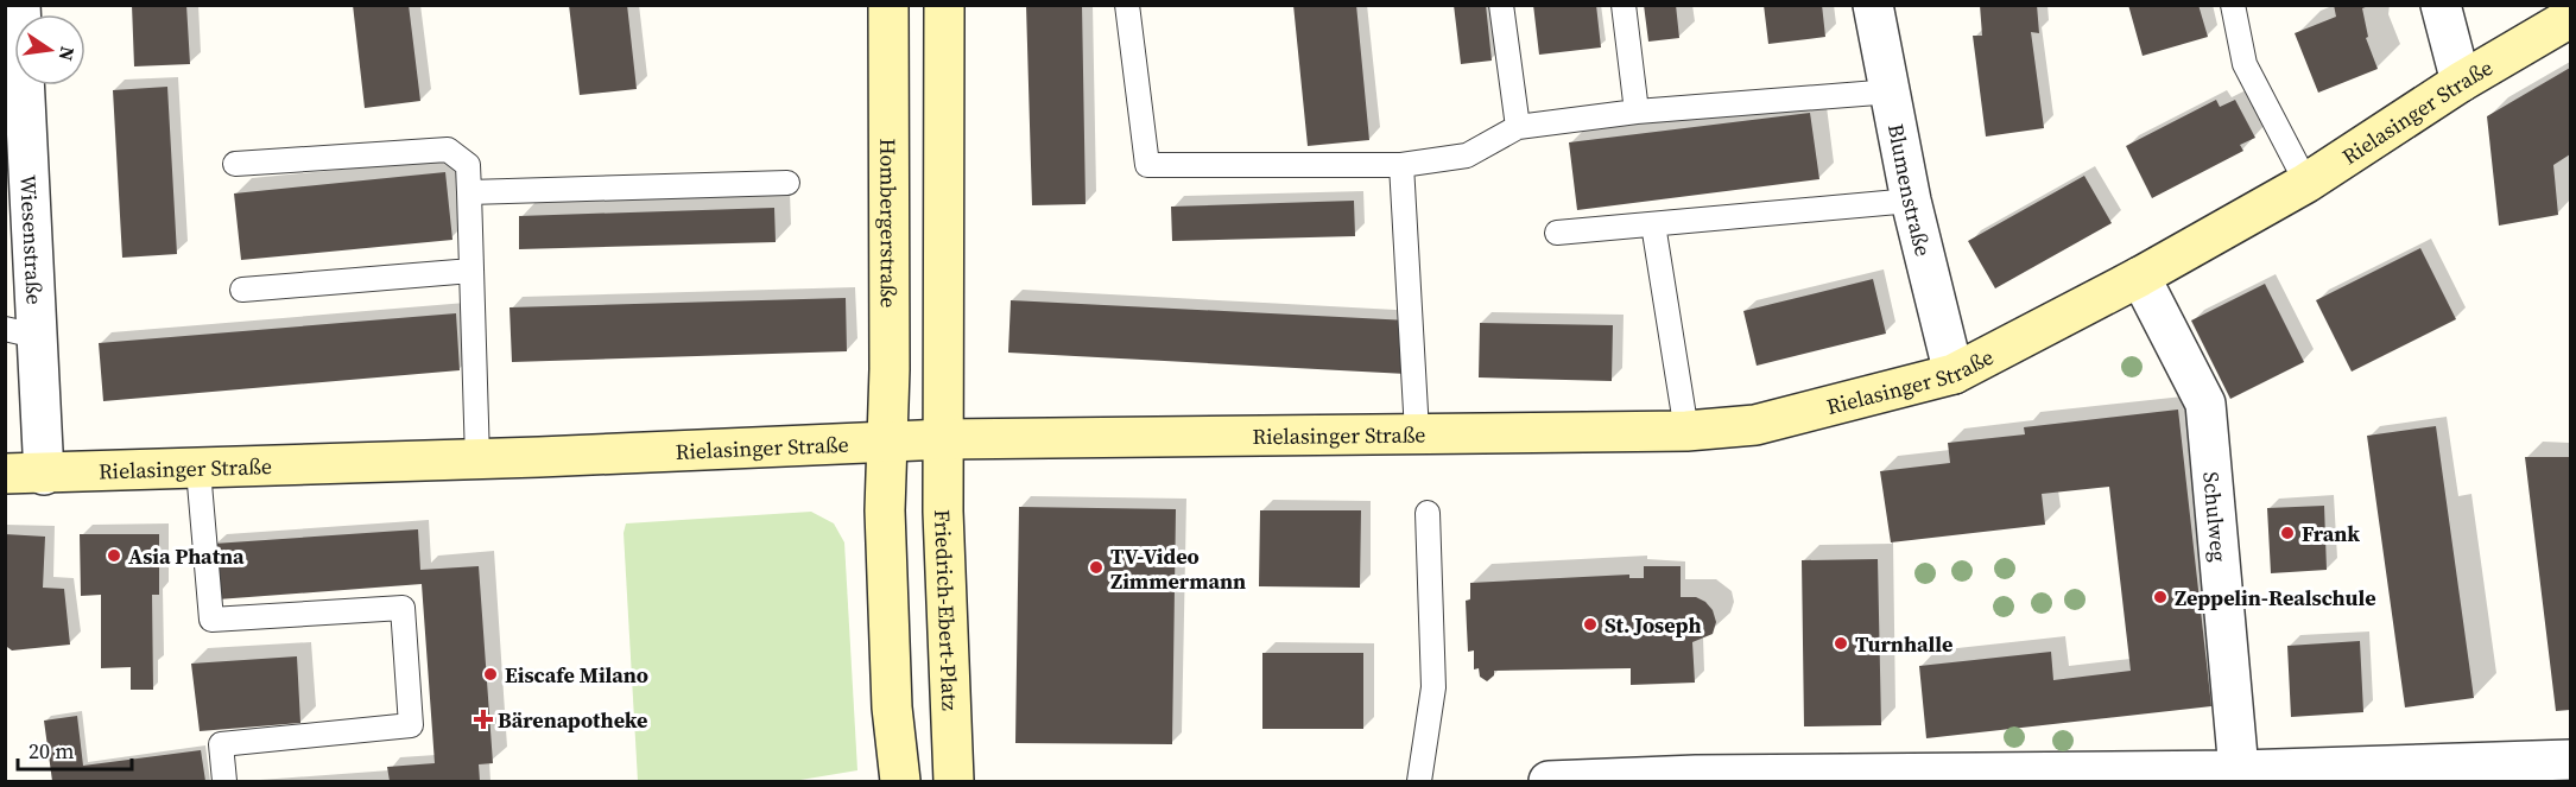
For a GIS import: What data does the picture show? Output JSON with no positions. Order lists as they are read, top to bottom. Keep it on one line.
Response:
{"streets":{"main road":["Rielasinger Straße","Hombergerstraße","Friedrich-Ebert-Platz"],"street":["Blumenstraße","Wiesenstraße","Schulweg"]},"crossings":[["Rielasinger Straße","Blumenstraße"],["Rielasinger Straße","Hombergerstraße"],["Rielasinger Straße","Wiesenstraße"],["Rielasinger Straße","Schulweg"],["Rielasinger Straße","Friedrich-Ebert-Platz"]],"places":{"other":["Frank","Asia Phatna","TV-Video Zimmermann","Zeppelin-Realschule","St. Joseph","Turnhalle","Eiscafe Milano"],"health":["Bärenapotheke"]},"scale_bar":"20 m","north":"right"}
